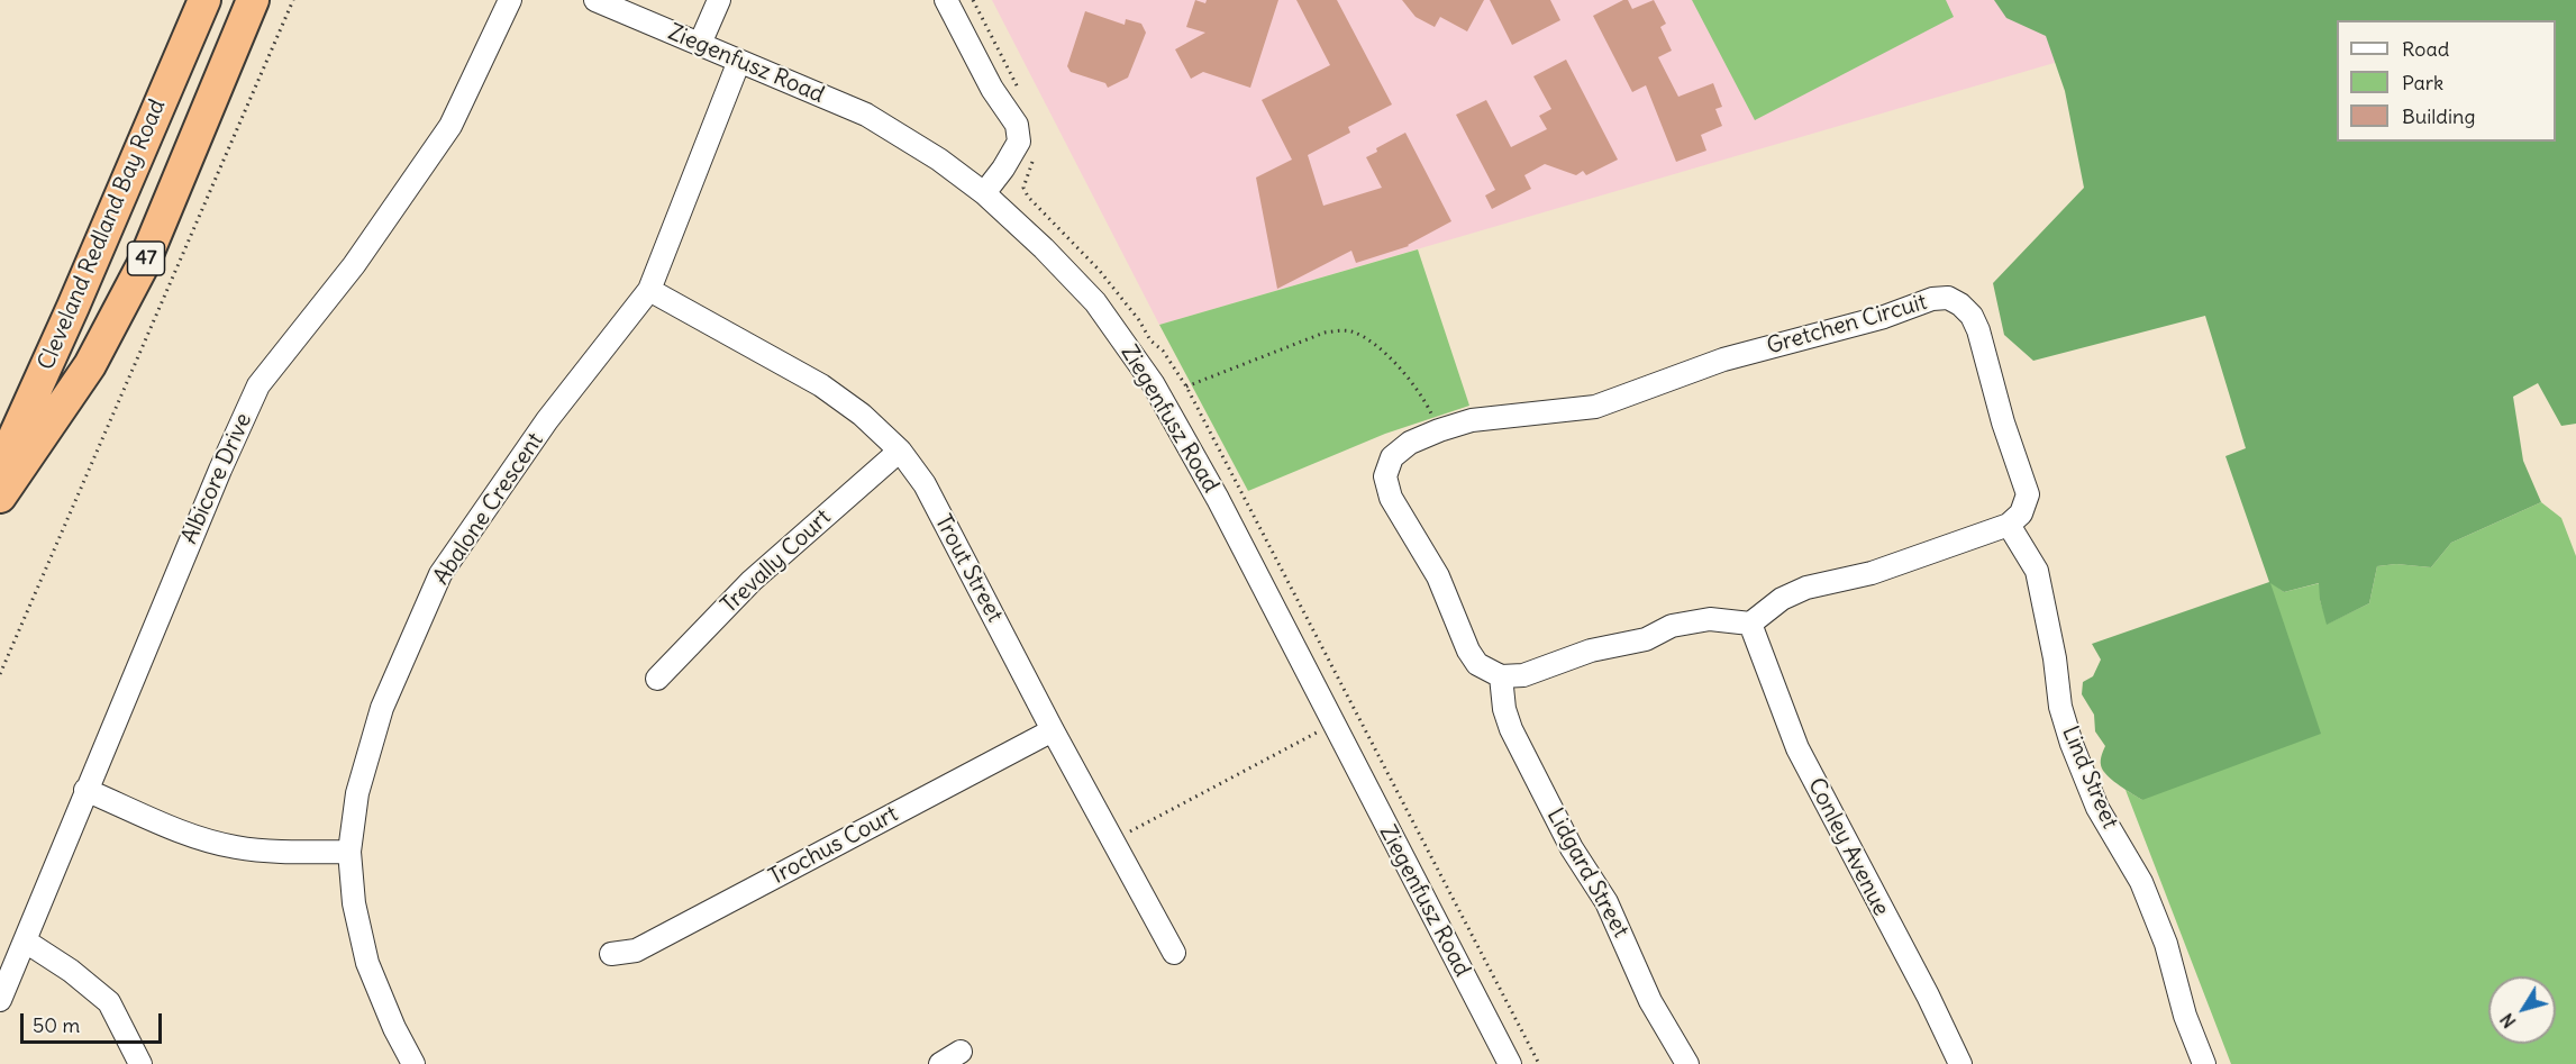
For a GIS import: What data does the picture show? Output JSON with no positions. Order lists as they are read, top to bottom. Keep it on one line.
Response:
{"streets":{"highway":["Cleveland Redland Bay Road","47"],"street":["Ziegenfusz Road","Gretchen Circuit","Albicore Drive","Abalone Crescent","Trevally Court","Trout Street","Lind Street","Trochus Court","Conley Avenue","Lidgard Street"]},"crossings":[["Ziegenfusz Road","Abalone Crescent"],["Gretchen Circuit","Lind Street"],["Gretchen Circuit","Lidgard Street"],["Abalone Crescent","Trout Street"],["Trevally Court","Trout Street"],["Trout Street","Trochus Court"]],"legend":["Road","Park","Building"],"scale_bar":"50 m","north":"bottom left"}
